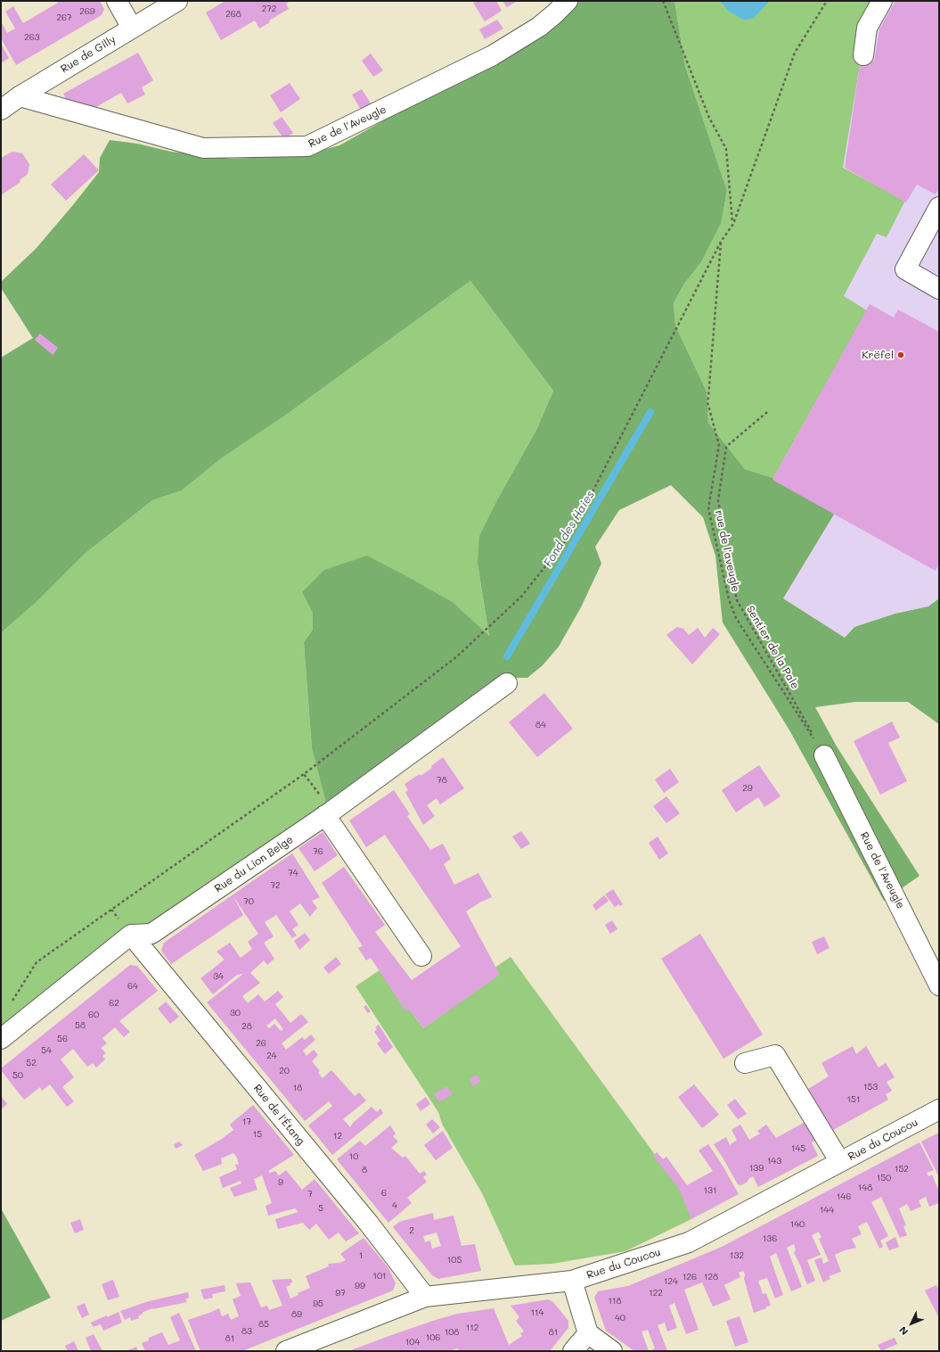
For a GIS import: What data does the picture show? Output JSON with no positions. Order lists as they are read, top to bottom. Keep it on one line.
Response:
{"streets":{"street":["Rue de Gilly","Rue de l'Aveugle","Rue du Lion Belge","Rue de l'Étang","Rue du Coucou"],"path":["rue de l'aveugle","Sentier de la Pale"]},"crossings":[["Rue de Gilly","Rue de l'Aveugle"],["Rue de l'Aveugle","rue de l'aveugle"],["Rue de l'Aveugle","Sentier de la Pale"],["rue de l'aveugle","Sentier de la Pale"],["Rue du Lion Belge","Rue de l'Étang"],["Rue de l'Étang","Rue du Coucou"]],"water":["Fond des Haies"],"places":["Krëfel"],"house_numbers":["272","269","268","267","263","84","78","29","76","74","72","70","34","64","62","30","60","58","28","56","26","54","24","52","20","50","153","18","151","17","15","12","145","10","143","139","152","8","150","9","148","131","6","7","146","4","5","144","140","2","136","1","132","105","101","126","128","124","99","97","122","118","95","114","89","40","85","112","83","108","81","106","81","104"],"north":"bottom left"}
